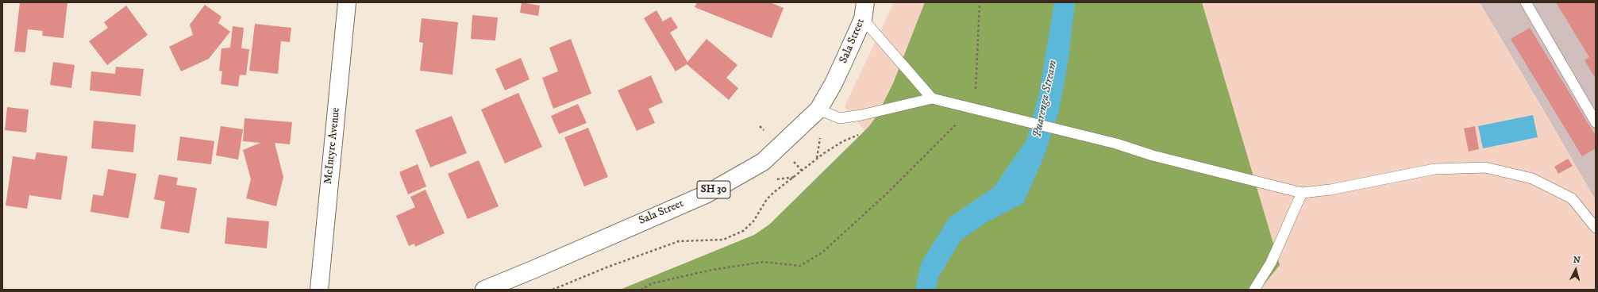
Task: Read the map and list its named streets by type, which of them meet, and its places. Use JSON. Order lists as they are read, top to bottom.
{
  "streets": {
    "main road": ["Sala Street", "McIntyre Avenue", "SH 30"]
  },
  "water": ["Puarenga Stream"],
  "north": "top"
}
